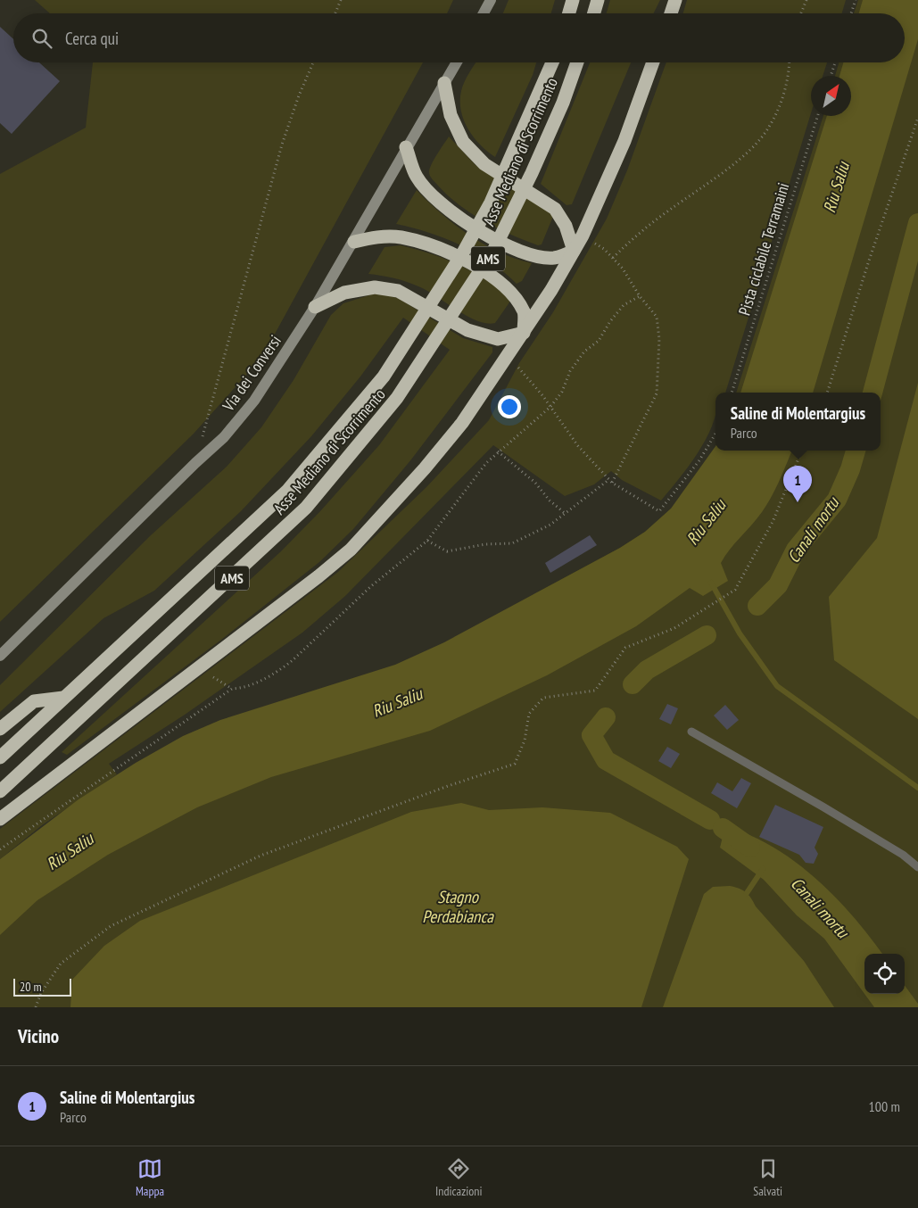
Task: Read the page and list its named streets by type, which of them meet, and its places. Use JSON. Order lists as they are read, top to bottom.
{
  "streets": {
    "highway": ["Asse Mediano di Scorrimento", "AMS"],
    "street": ["Via dei Conversi"],
    "path": ["Pista ciclabile Terramaini"]
  },
  "water": ["Riu Saliu", "Canali mortu", "Stagno Perdabianca"],
  "scale_bar": "20 m",
  "north": "top right",
  "page": {
    "search": "Cerca qui",
    "popup": ["Saline di Molentargius", "Parco"],
    "pins": "1",
    "scale": "20 m",
    "heading": "Vicino",
    "list": [
      {
        "mark": "1",
        "name": "Saline di Molentargius",
        "note": "Parco",
        "value": "100 m"
      }
    ],
    "nav": ["Mappa", "Indicazioni", "Salvati"]
  }
}
